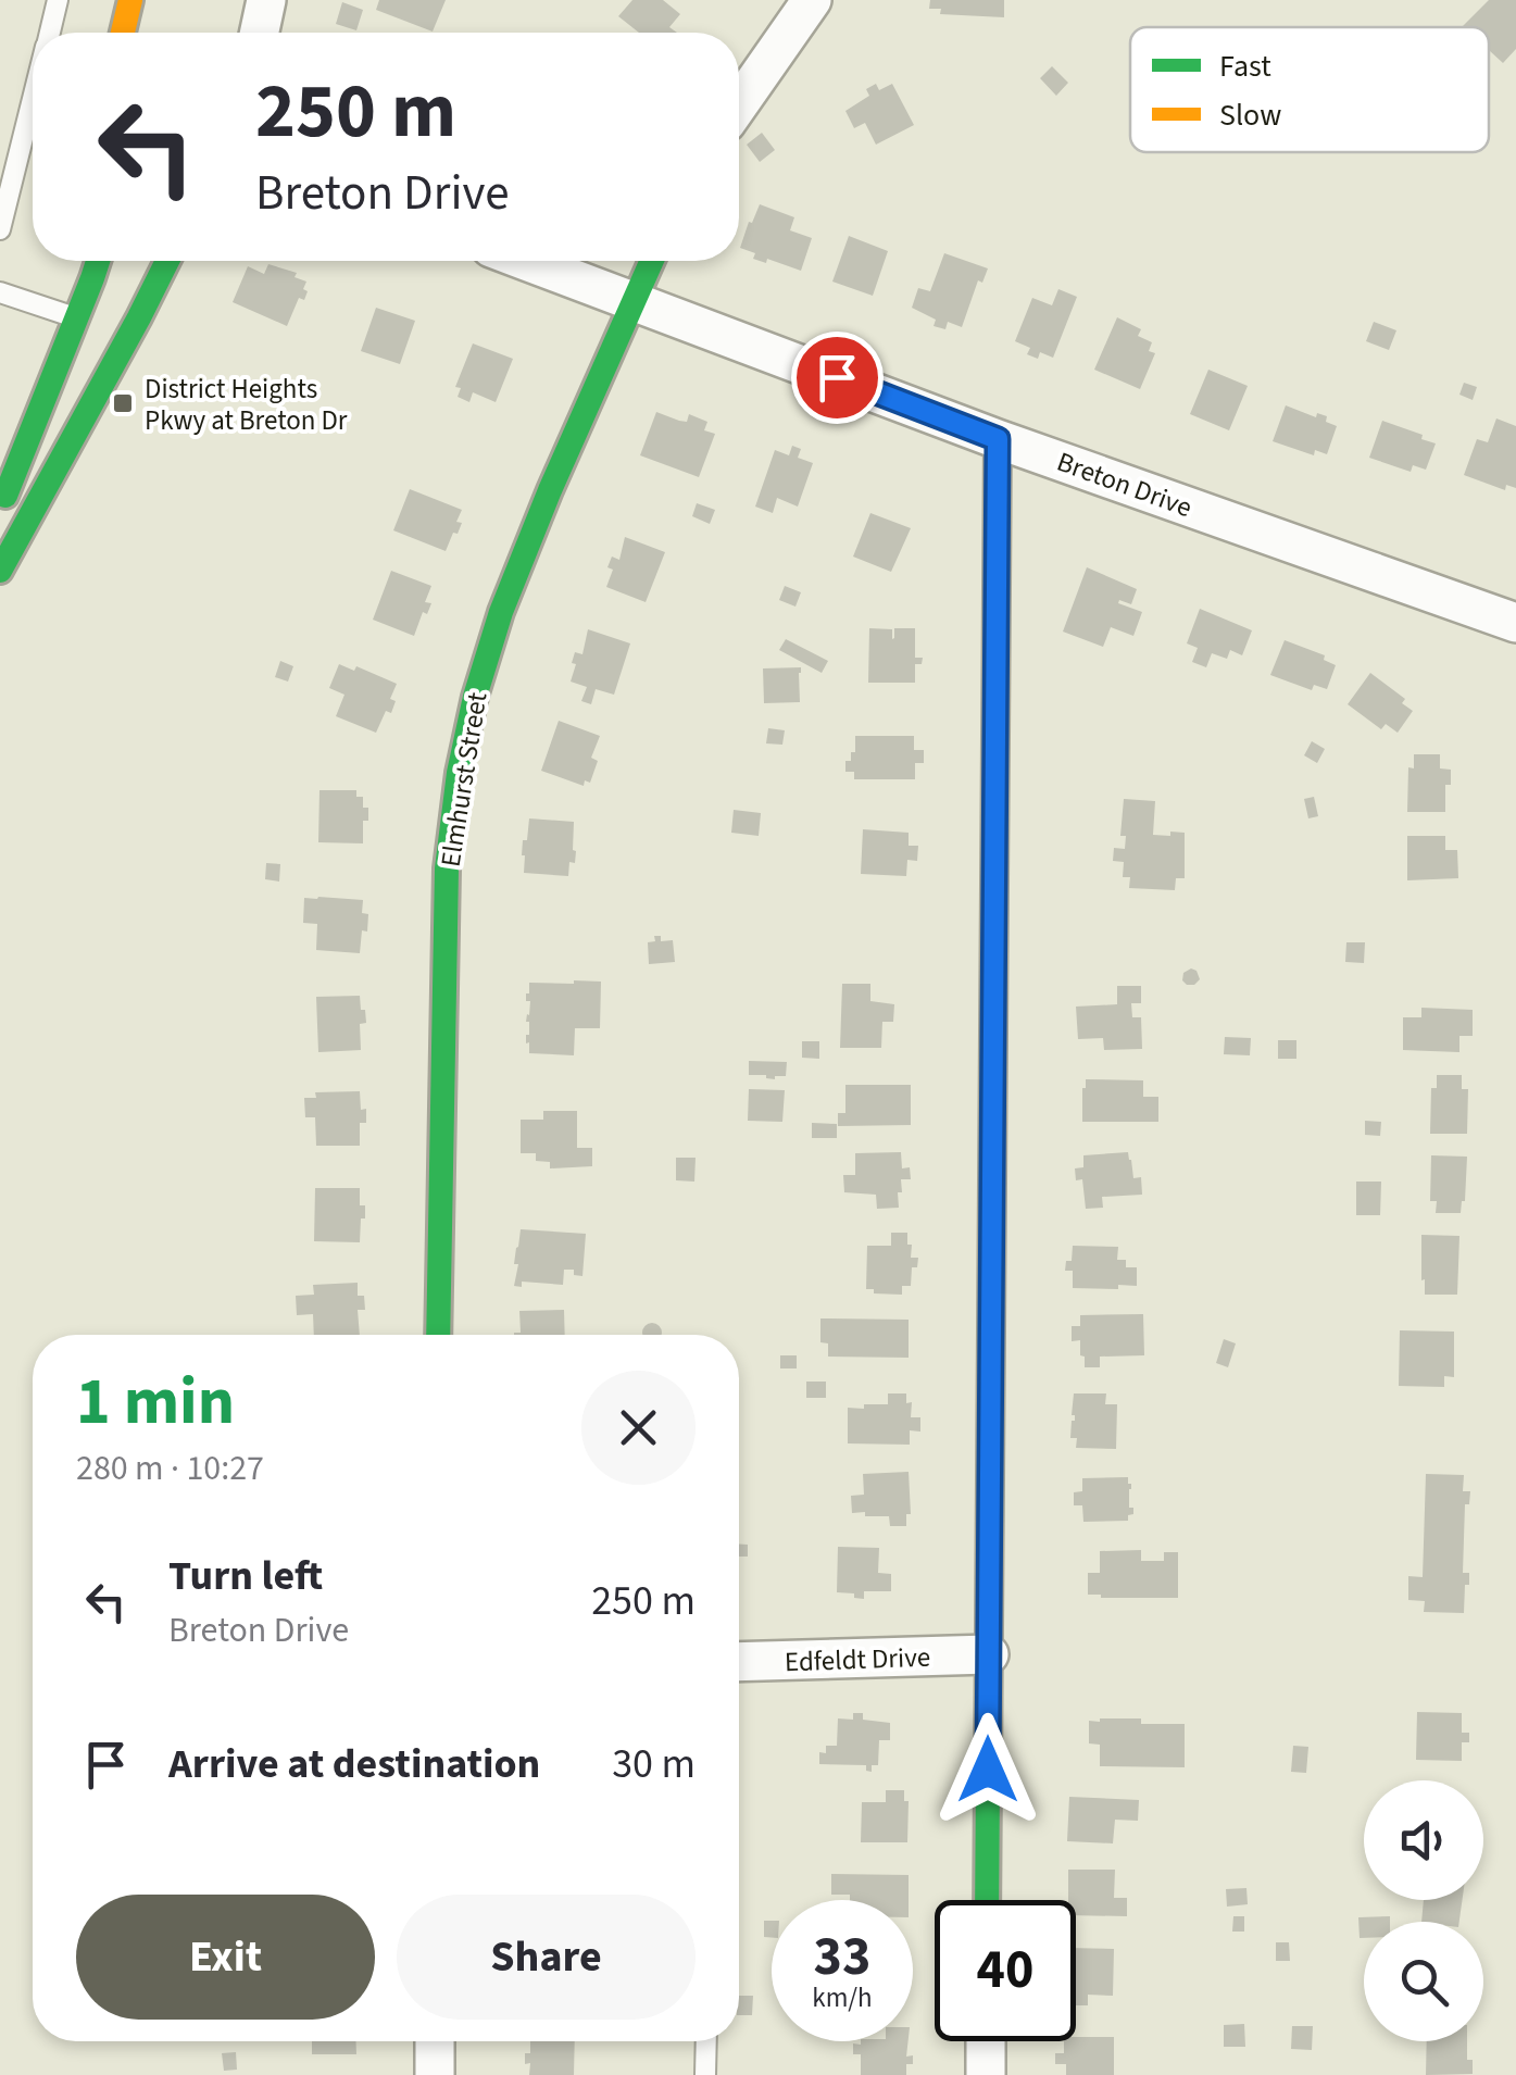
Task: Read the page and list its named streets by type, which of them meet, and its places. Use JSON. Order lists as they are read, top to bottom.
{
  "streets": {
    "street": ["Breton Drive", "Elmhurst Street", "Edfeldt Drive"]
  },
  "crossings": [
    ["Breton Drive", "Elmhurst Street"]
  ],
  "places": {
    "transit": ["District Heights Pkwy at Breton Dr"]
  },
  "legend": ["Fast", "Slow"],
  "page": {
    "turn": ["250 m", "Breton Drive"],
    "heading": ["1 min", "280 m · 10:27"],
    "list": [
      {
        "name": "Turn left",
        "note": "Breton Drive",
        "value": "250 m"
      },
      {
        "name": "Arrive at destination",
        "value": "30 m"
      }
    ],
    "buttons": ["Exit", "Share"],
    "speed": "33 km/h",
    "limit": "40"
  }
}
